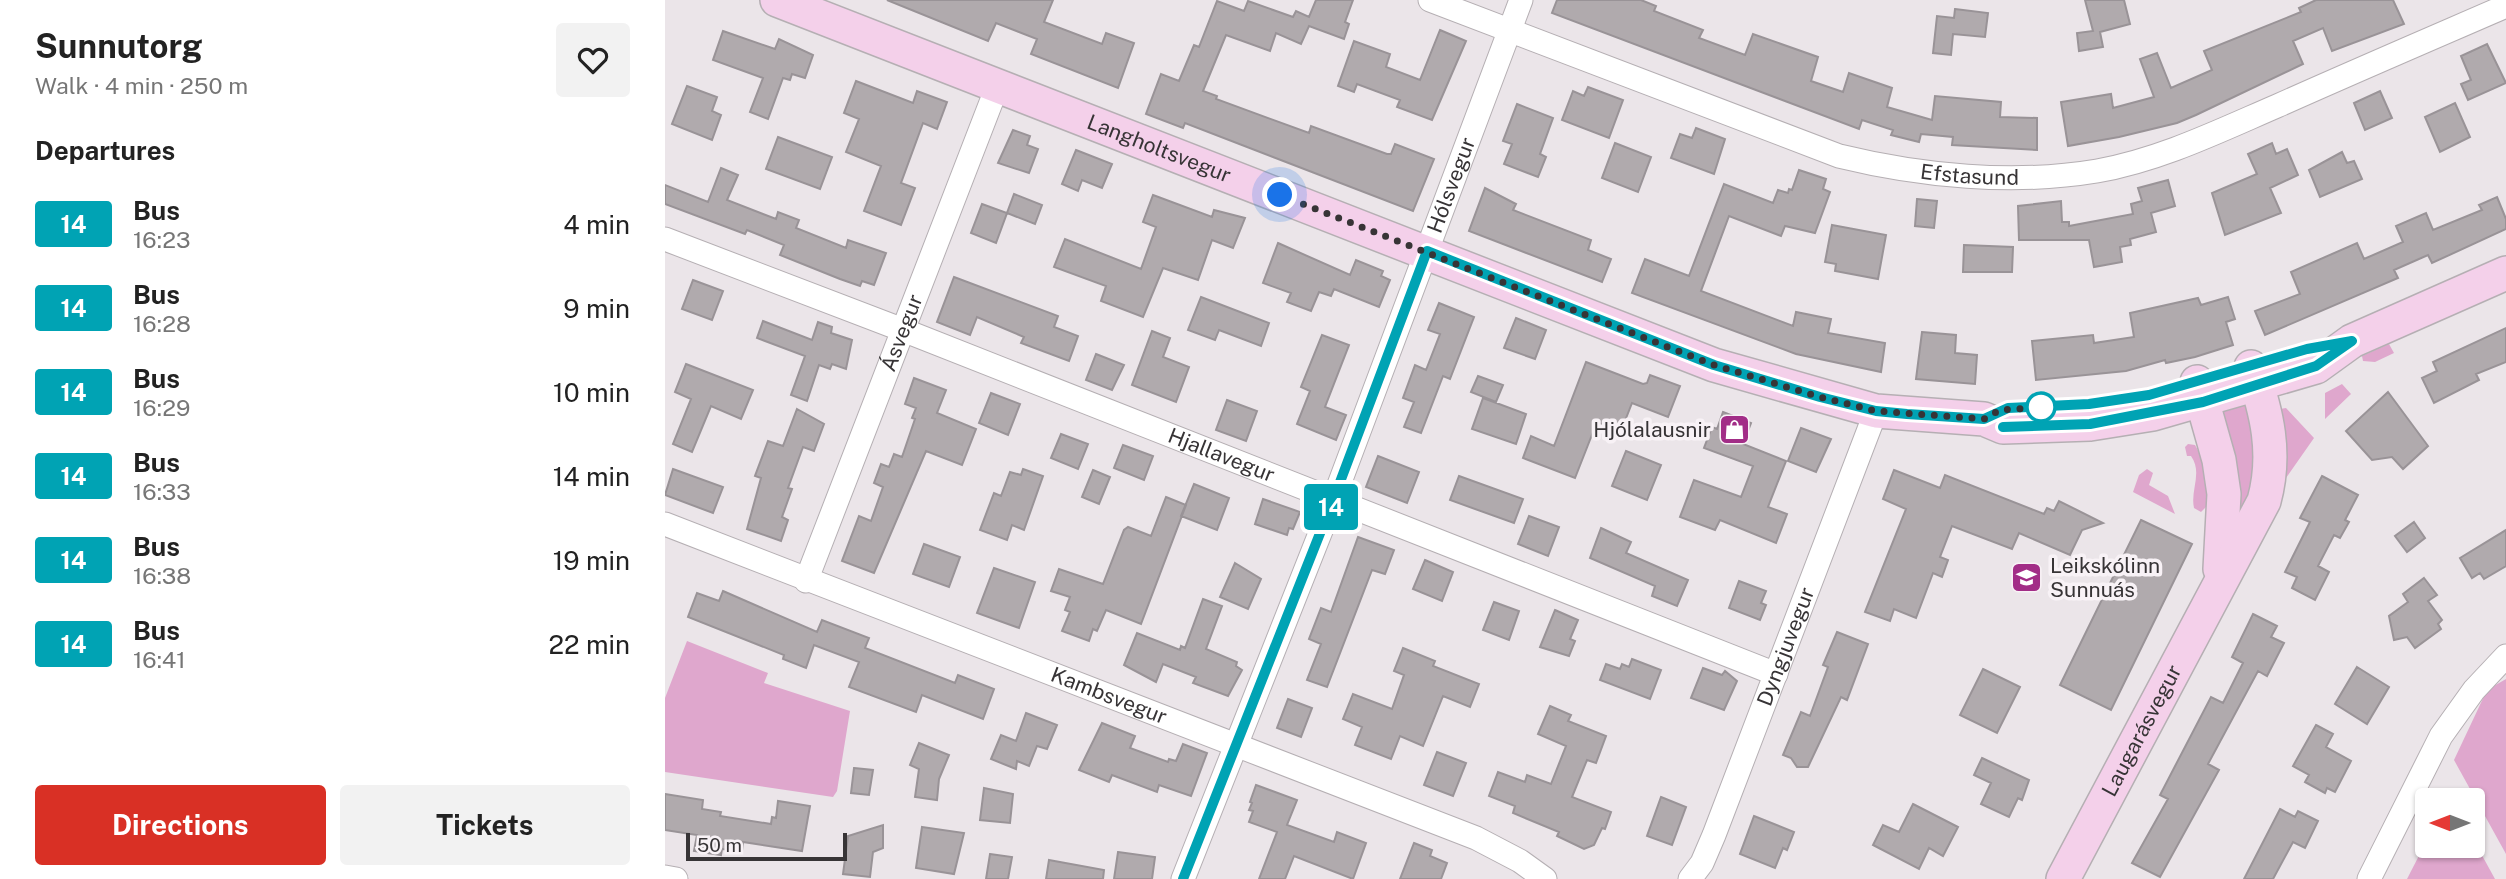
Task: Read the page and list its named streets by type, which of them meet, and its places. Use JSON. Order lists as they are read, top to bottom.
{
  "streets": {
    "street": [
      "Langholtsvegur",
      "Efstasund",
      "Hólsvegur",
      "Ásvegur",
      "Hjallavegur",
      "Dyngjuvegur",
      "Kambsvegur",
      "Laugarásvegur"
    ]
  },
  "crossings": [
    ["Langholtsvegur", "Hólsvegur"],
    ["Langholtsvegur", "Ásvegur"],
    ["Langholtsvegur", "Dyngjuvegur"],
    ["Langholtsvegur", "Laugarásvegur"],
    ["Efstasund", "Hólsvegur"],
    ["Hólsvegur", "Hjallavegur"],
    ["Hólsvegur", "Kambsvegur"],
    ["Ásvegur", "Hjallavegur"],
    ["Ásvegur", "Kambsvegur"],
    ["Hjallavegur", "Dyngjuvegur"]
  ],
  "places": {
    "shop": ["Hjólalausnir"],
    "school or university": ["Leikskólinn Sunnuás"]
  },
  "lines": ["bus line 14"],
  "scale_bar": "50 m",
  "north": "left",
  "page": {
    "heading": [
      ["Sunnutorg", "Walk · 4 min · 250 m"],
      "Departures"
    ],
    "on_map": "14",
    "list": [
      {
        "mark": "14",
        "name": "Bus",
        "note": "16:23",
        "value": "4 min"
      },
      {
        "mark": "14",
        "name": "Bus",
        "note": "16:28",
        "value": "9 min"
      },
      {
        "mark": "14",
        "name": "Bus",
        "note": "16:29",
        "value": "10 min"
      },
      {
        "mark": "14",
        "name": "Bus",
        "note": "16:33",
        "value": "14 min"
      },
      {
        "mark": "14",
        "name": "Bus",
        "note": "16:38",
        "value": "19 min"
      },
      {
        "mark": "14",
        "name": "Bus",
        "note": "16:41",
        "value": "22 min"
      }
    ],
    "buttons": ["Directions", "Tickets"],
    "scale": "50 m"
  }
}
